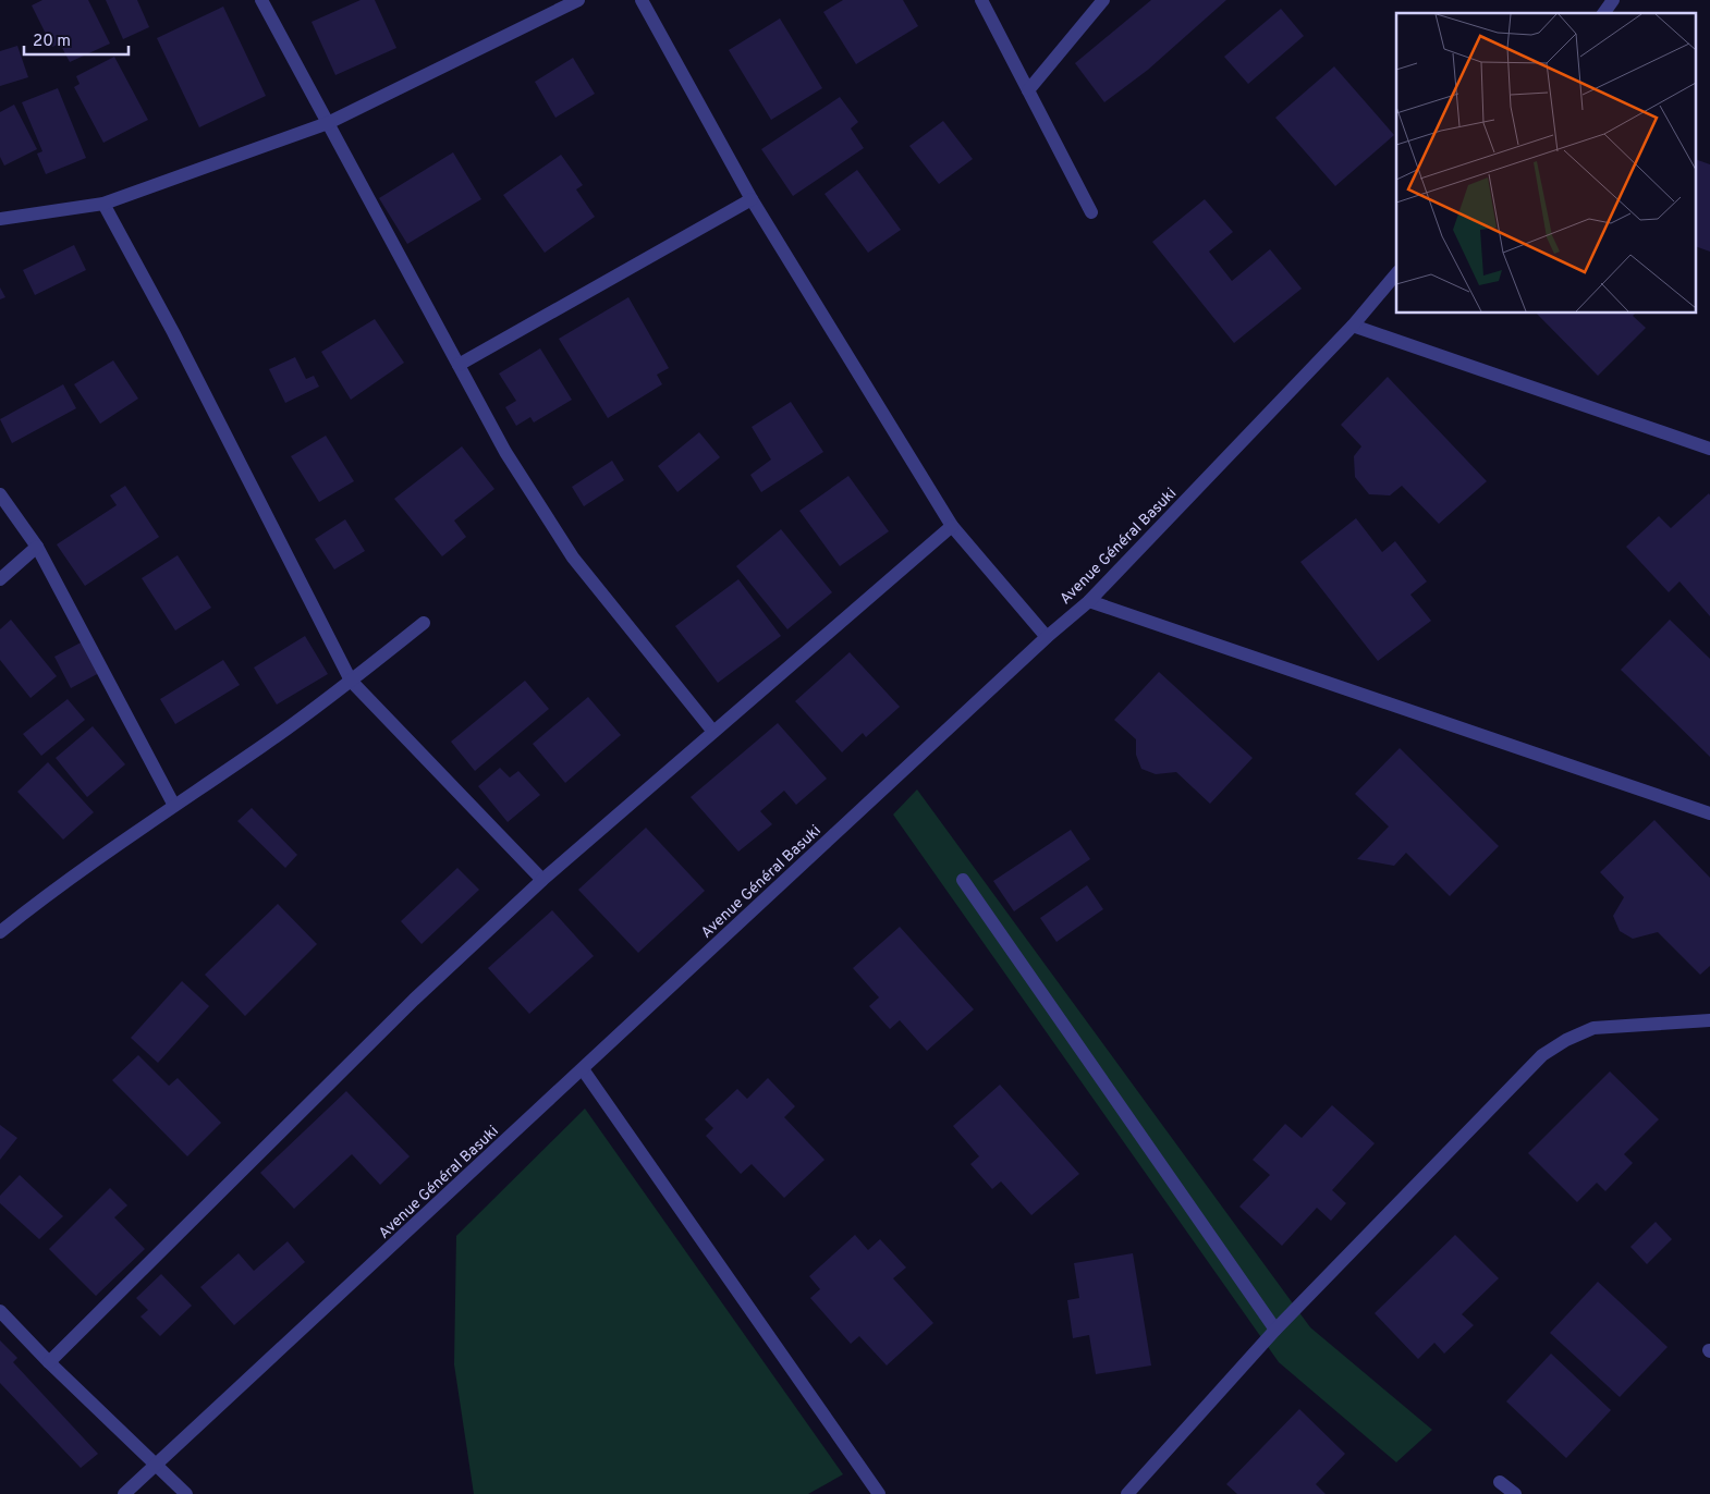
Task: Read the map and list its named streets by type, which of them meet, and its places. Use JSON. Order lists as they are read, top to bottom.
{
  "streets": {
    "street": ["Avenue Général Basuki"]
  },
  "scale_bar": "20 m"
}
